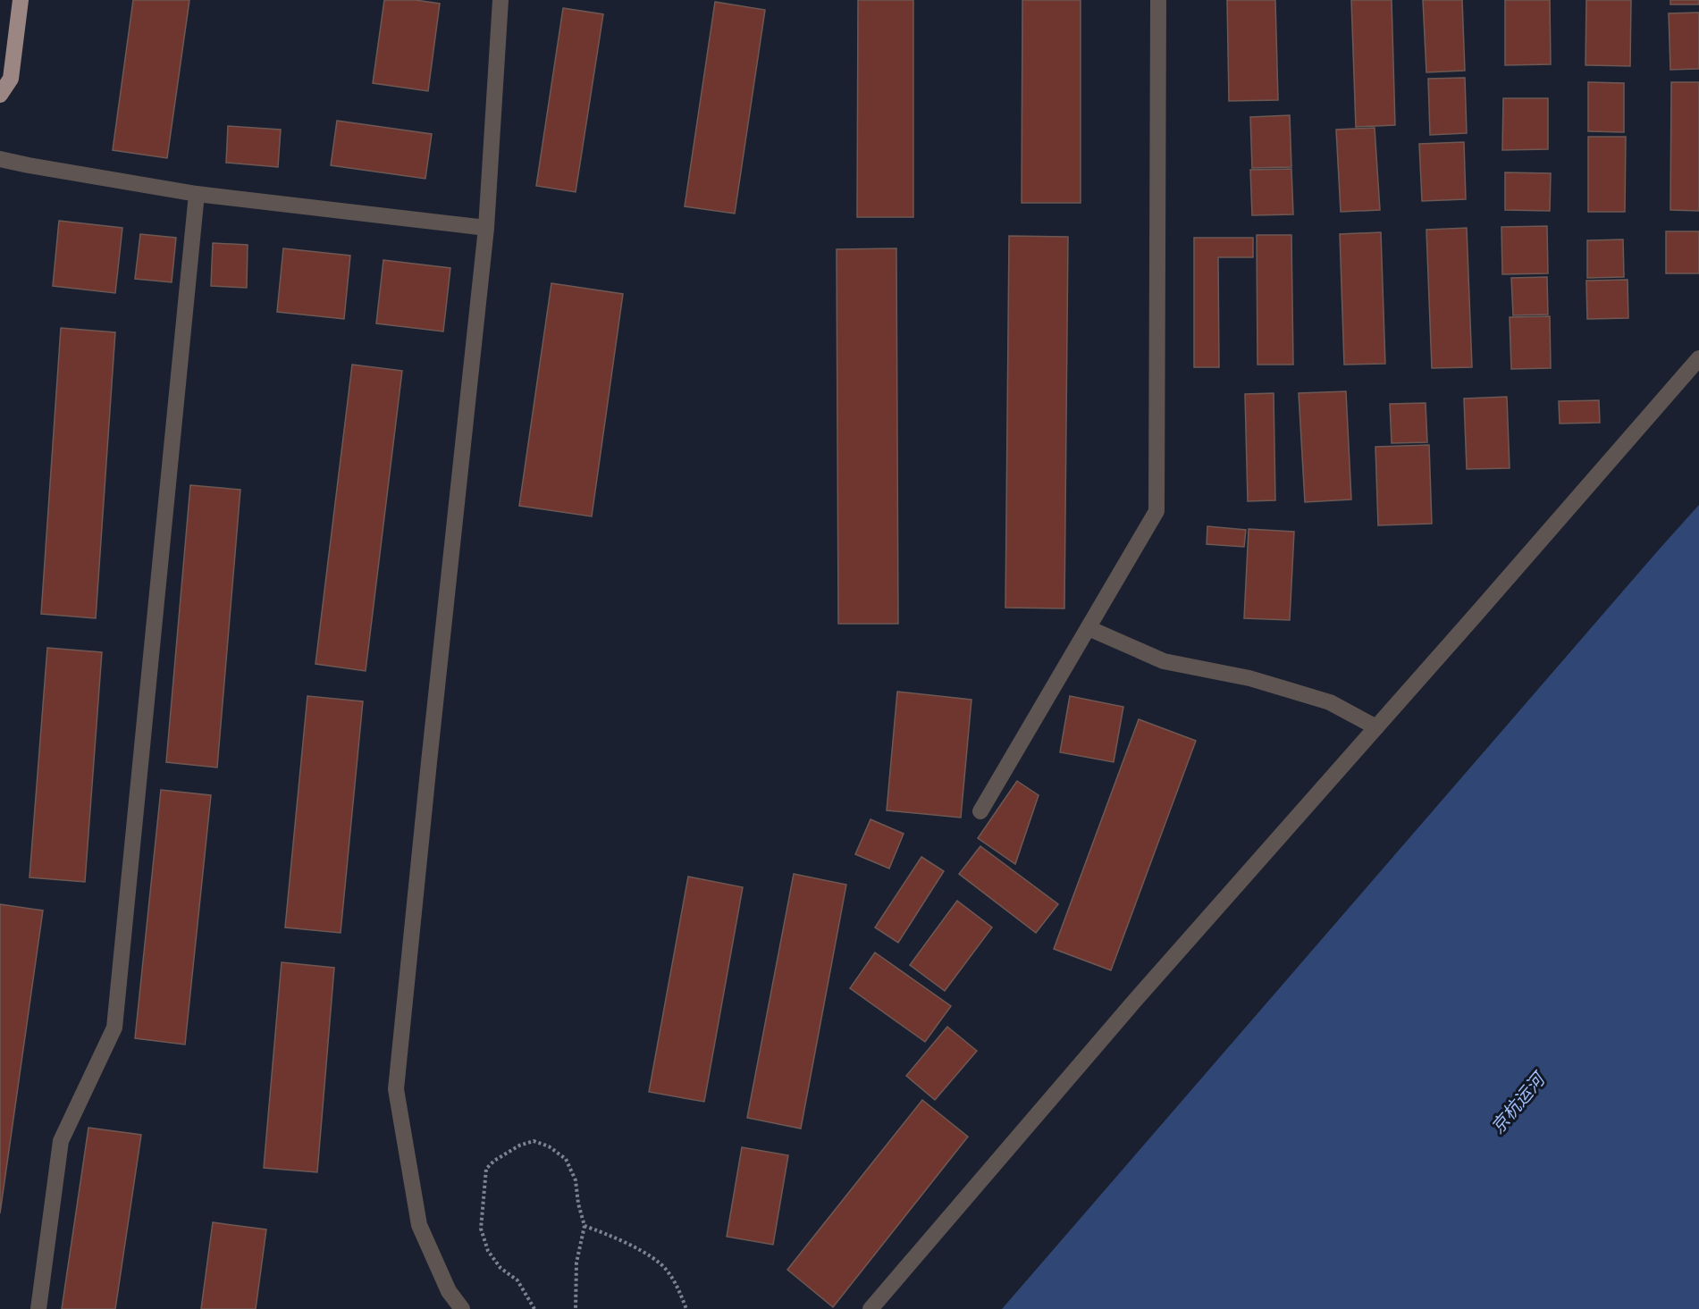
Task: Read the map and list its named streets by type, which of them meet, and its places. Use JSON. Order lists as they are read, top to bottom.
{
  "water": ["京杭运河"]
}
